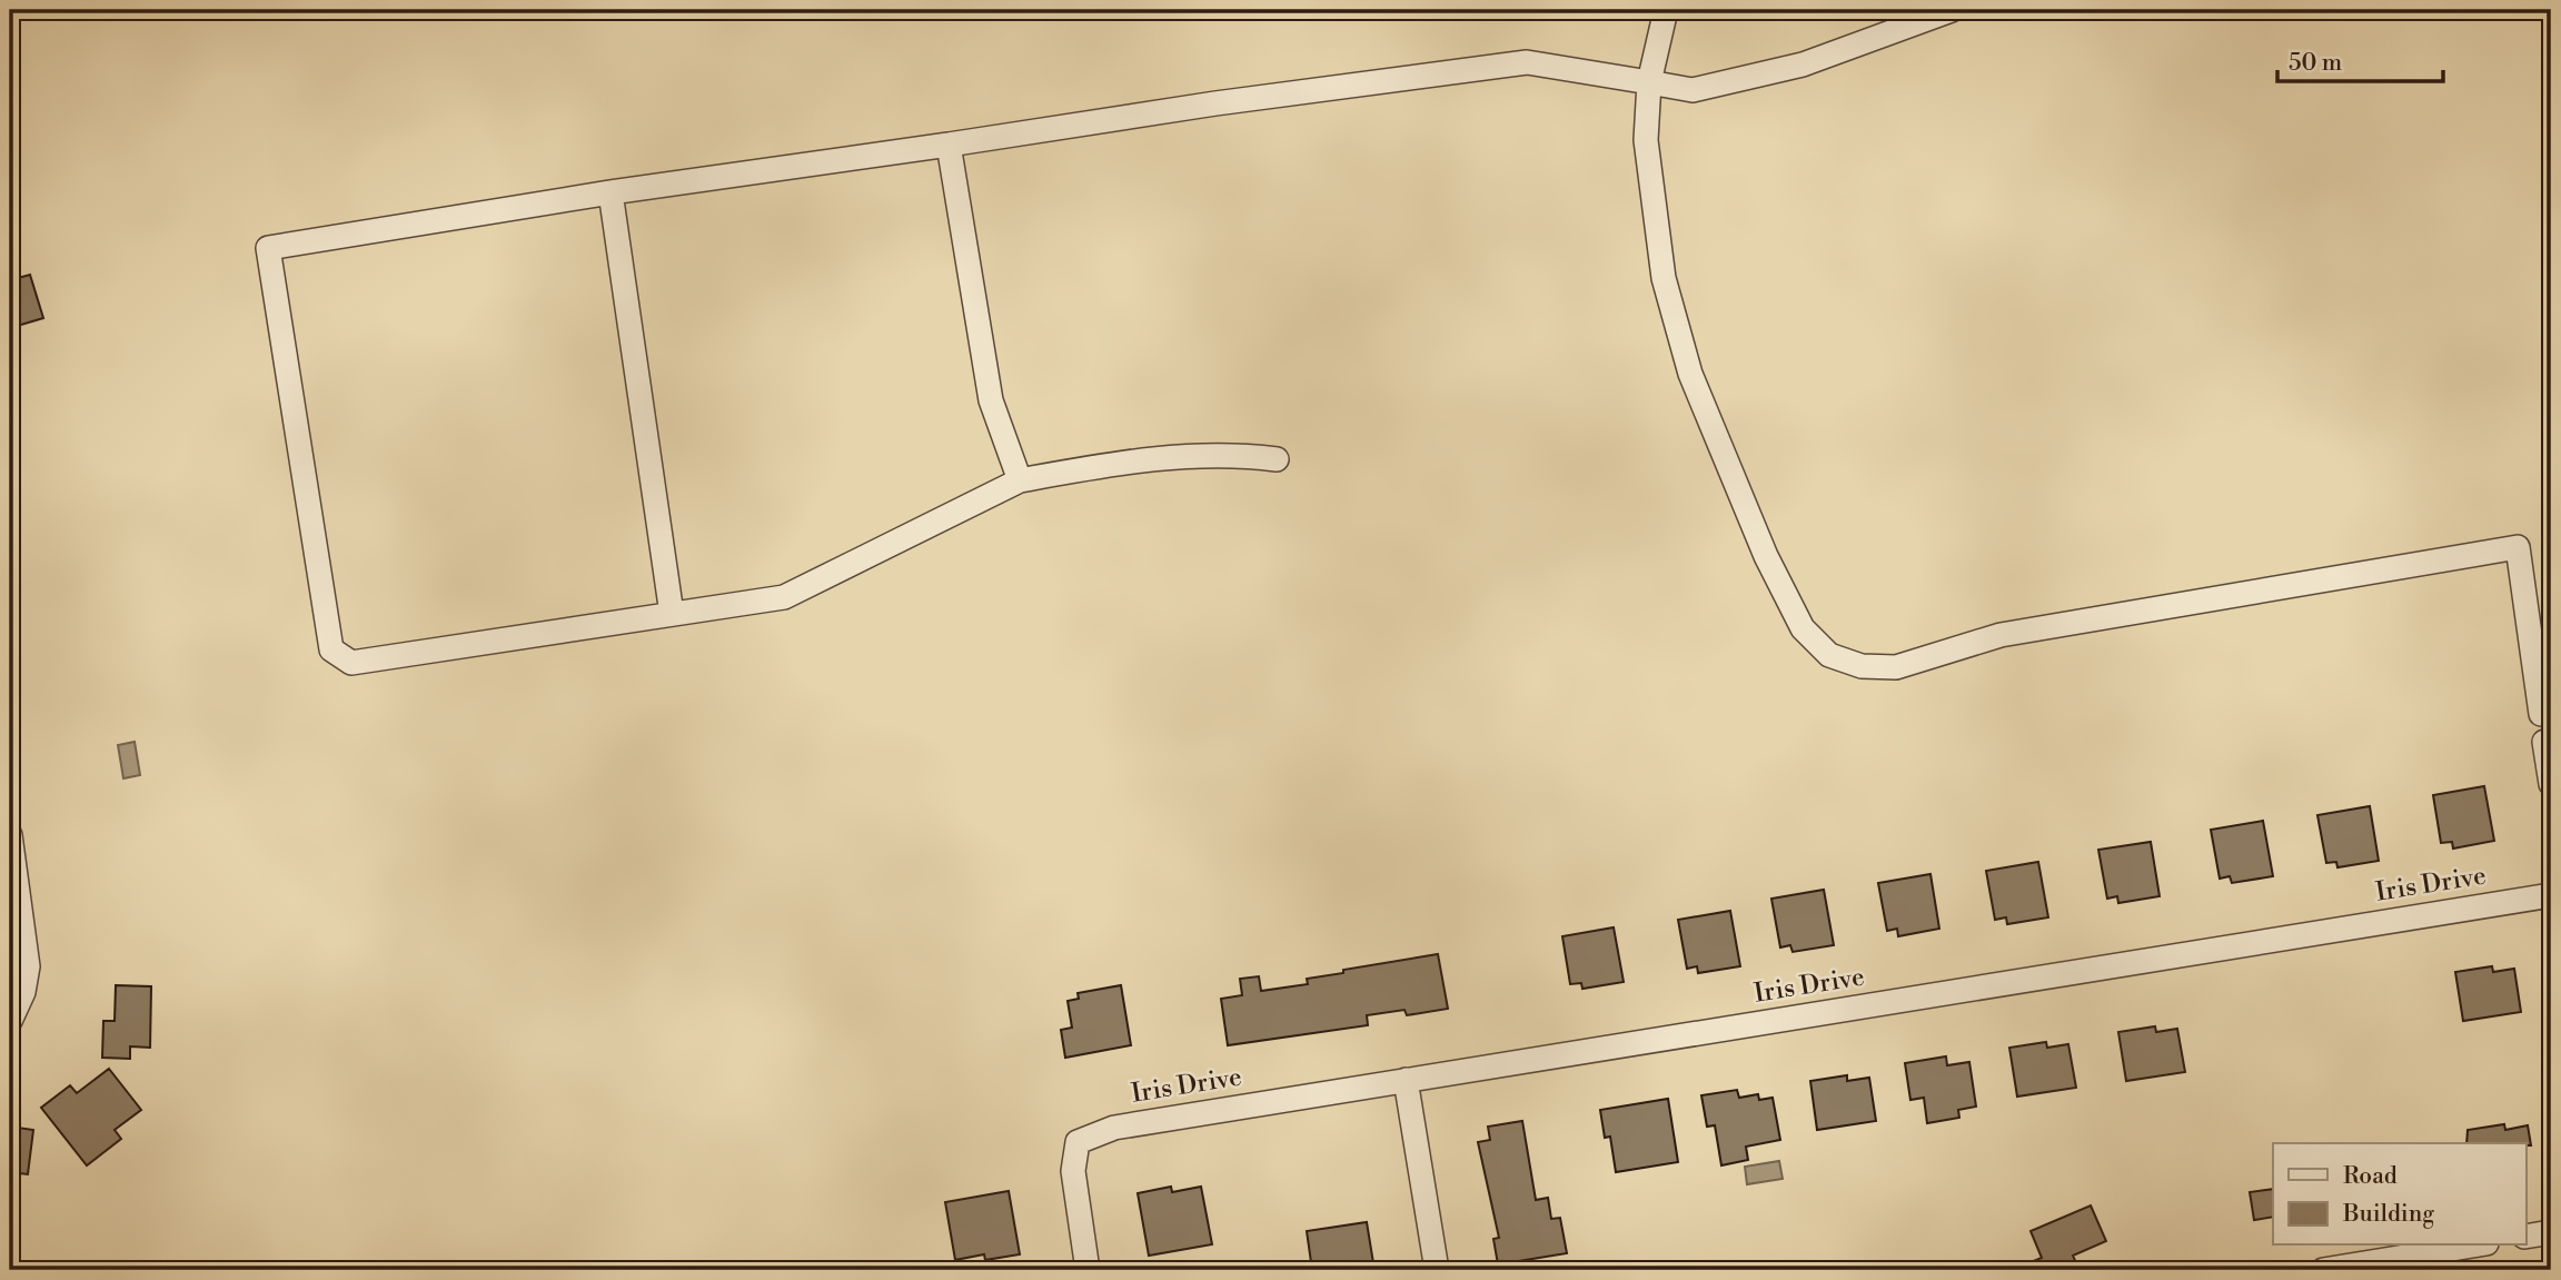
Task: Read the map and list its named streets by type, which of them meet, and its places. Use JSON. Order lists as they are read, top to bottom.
{
  "streets": {
    "street": ["Iris Drive"]
  },
  "legend": ["Road", "Building"],
  "scale_bar": "50 m"
}
